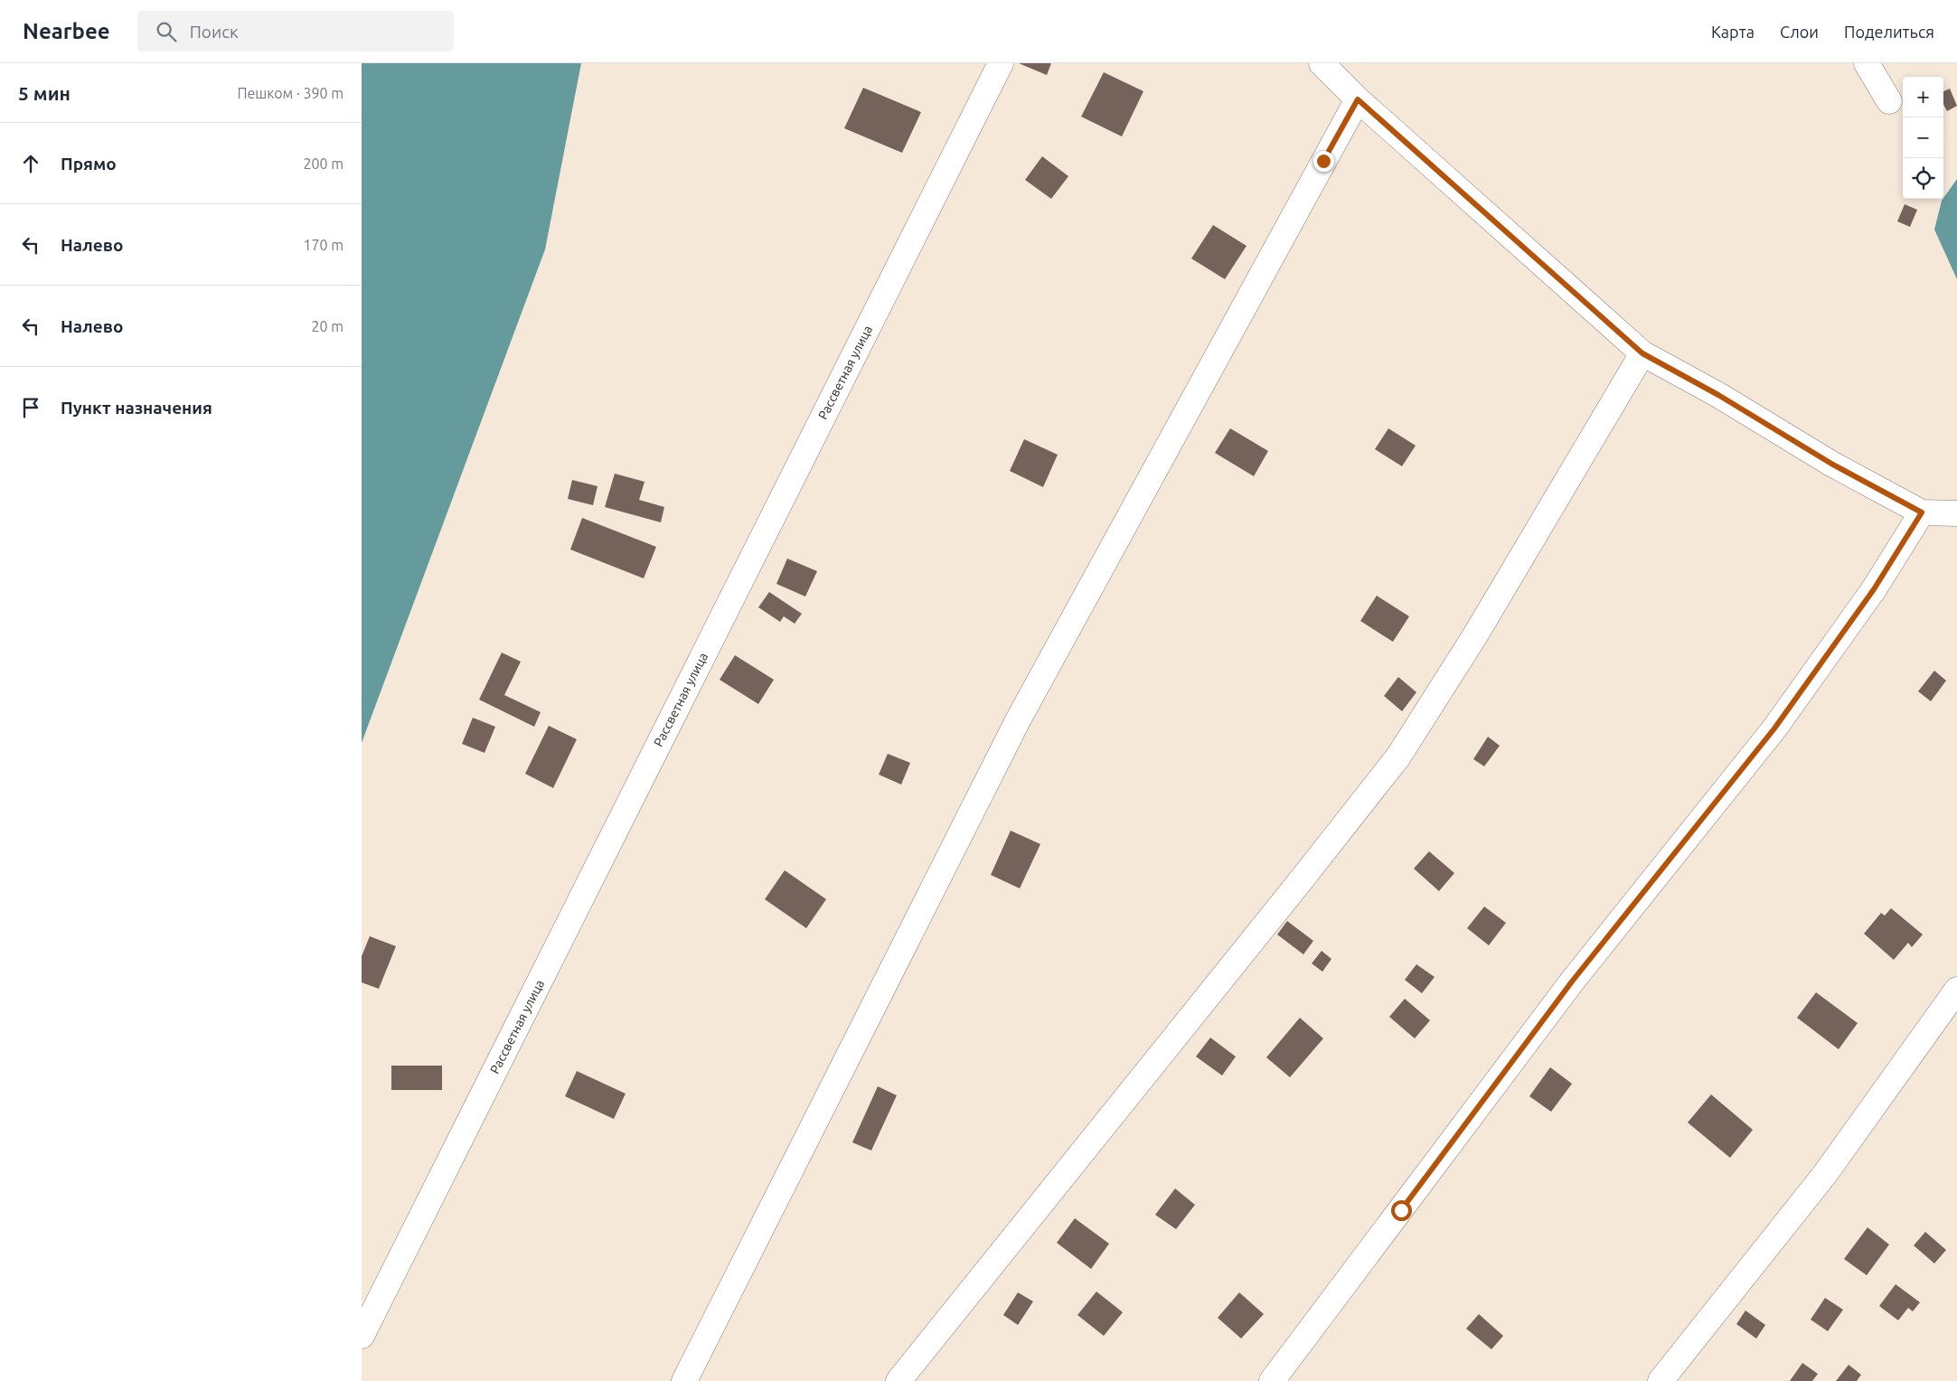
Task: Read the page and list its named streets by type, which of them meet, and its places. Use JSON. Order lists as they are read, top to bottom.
{
  "streets": {
    "street": ["Рассветная улица"]
  },
  "page": {
    "header": "Nearbee",
    "search": "Поиск",
    "nav": ["Карта", "Слои", "Поделиться"],
    "heading": ["5 мин", "Пешком · 390 m"],
    "map_buttons": ["+", "−"],
    "list": [
      ["Прямо", "200 m"],
      ["Налево", "170 m"],
      ["Налево", "20 m"],
      "Пункт назначения"
    ]
  }
}
